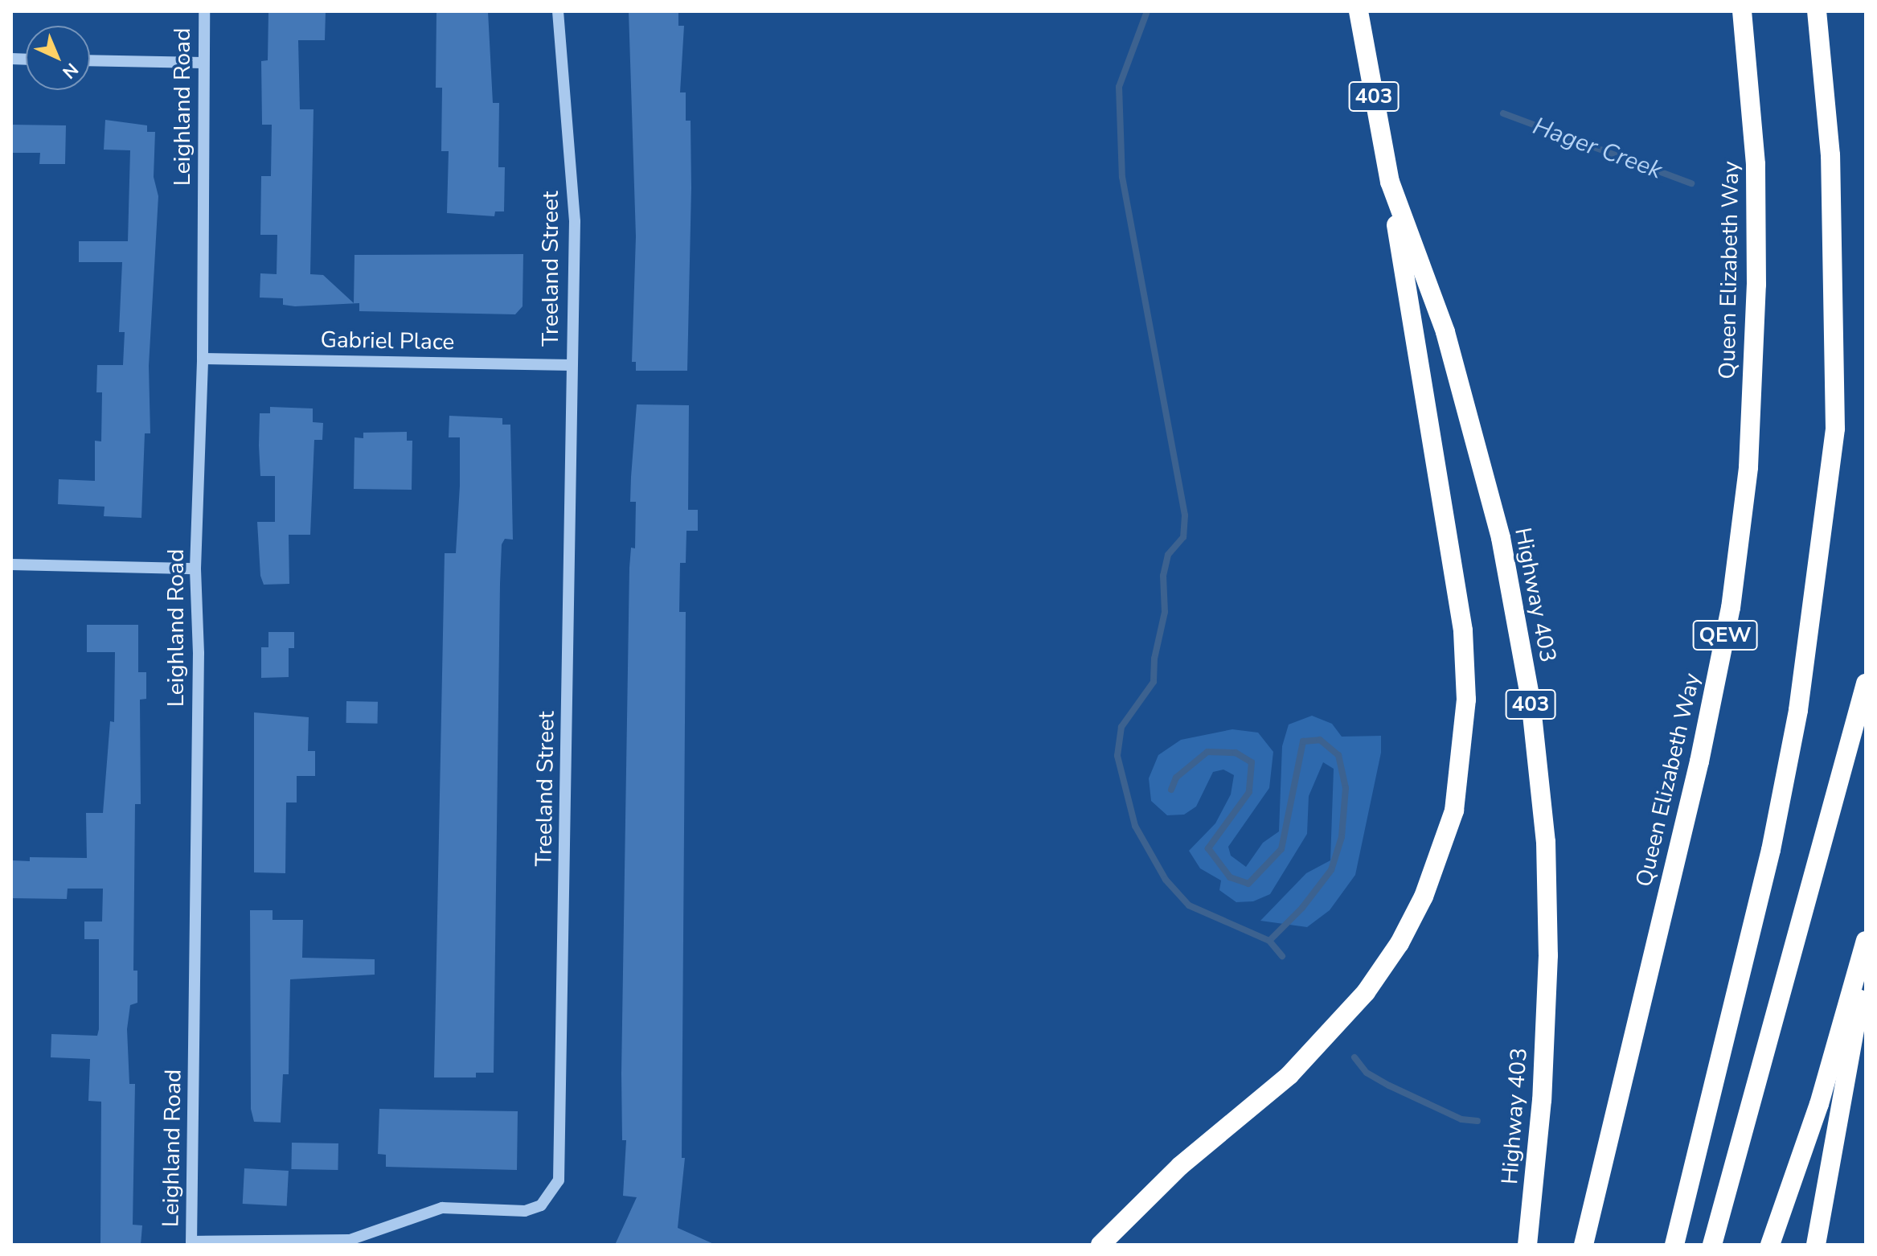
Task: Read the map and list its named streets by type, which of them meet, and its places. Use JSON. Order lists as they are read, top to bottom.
{
  "streets": {
    "highway": [
      "403",
      "Queen Elizabeth Way",
      "Highway 403",
      "QEW"
    ],
    "street": ["Leighland Road", "Treeland Street", "Gabriel Place"]
  },
  "crossings": [
    ["Leighland Road", "Treeland Street"],
    ["Leighland Road", "Gabriel Place"],
    ["Treeland Street", "Gabriel Place"]
  ],
  "water": ["Hager Creek"],
  "north": "bottom right"
}
